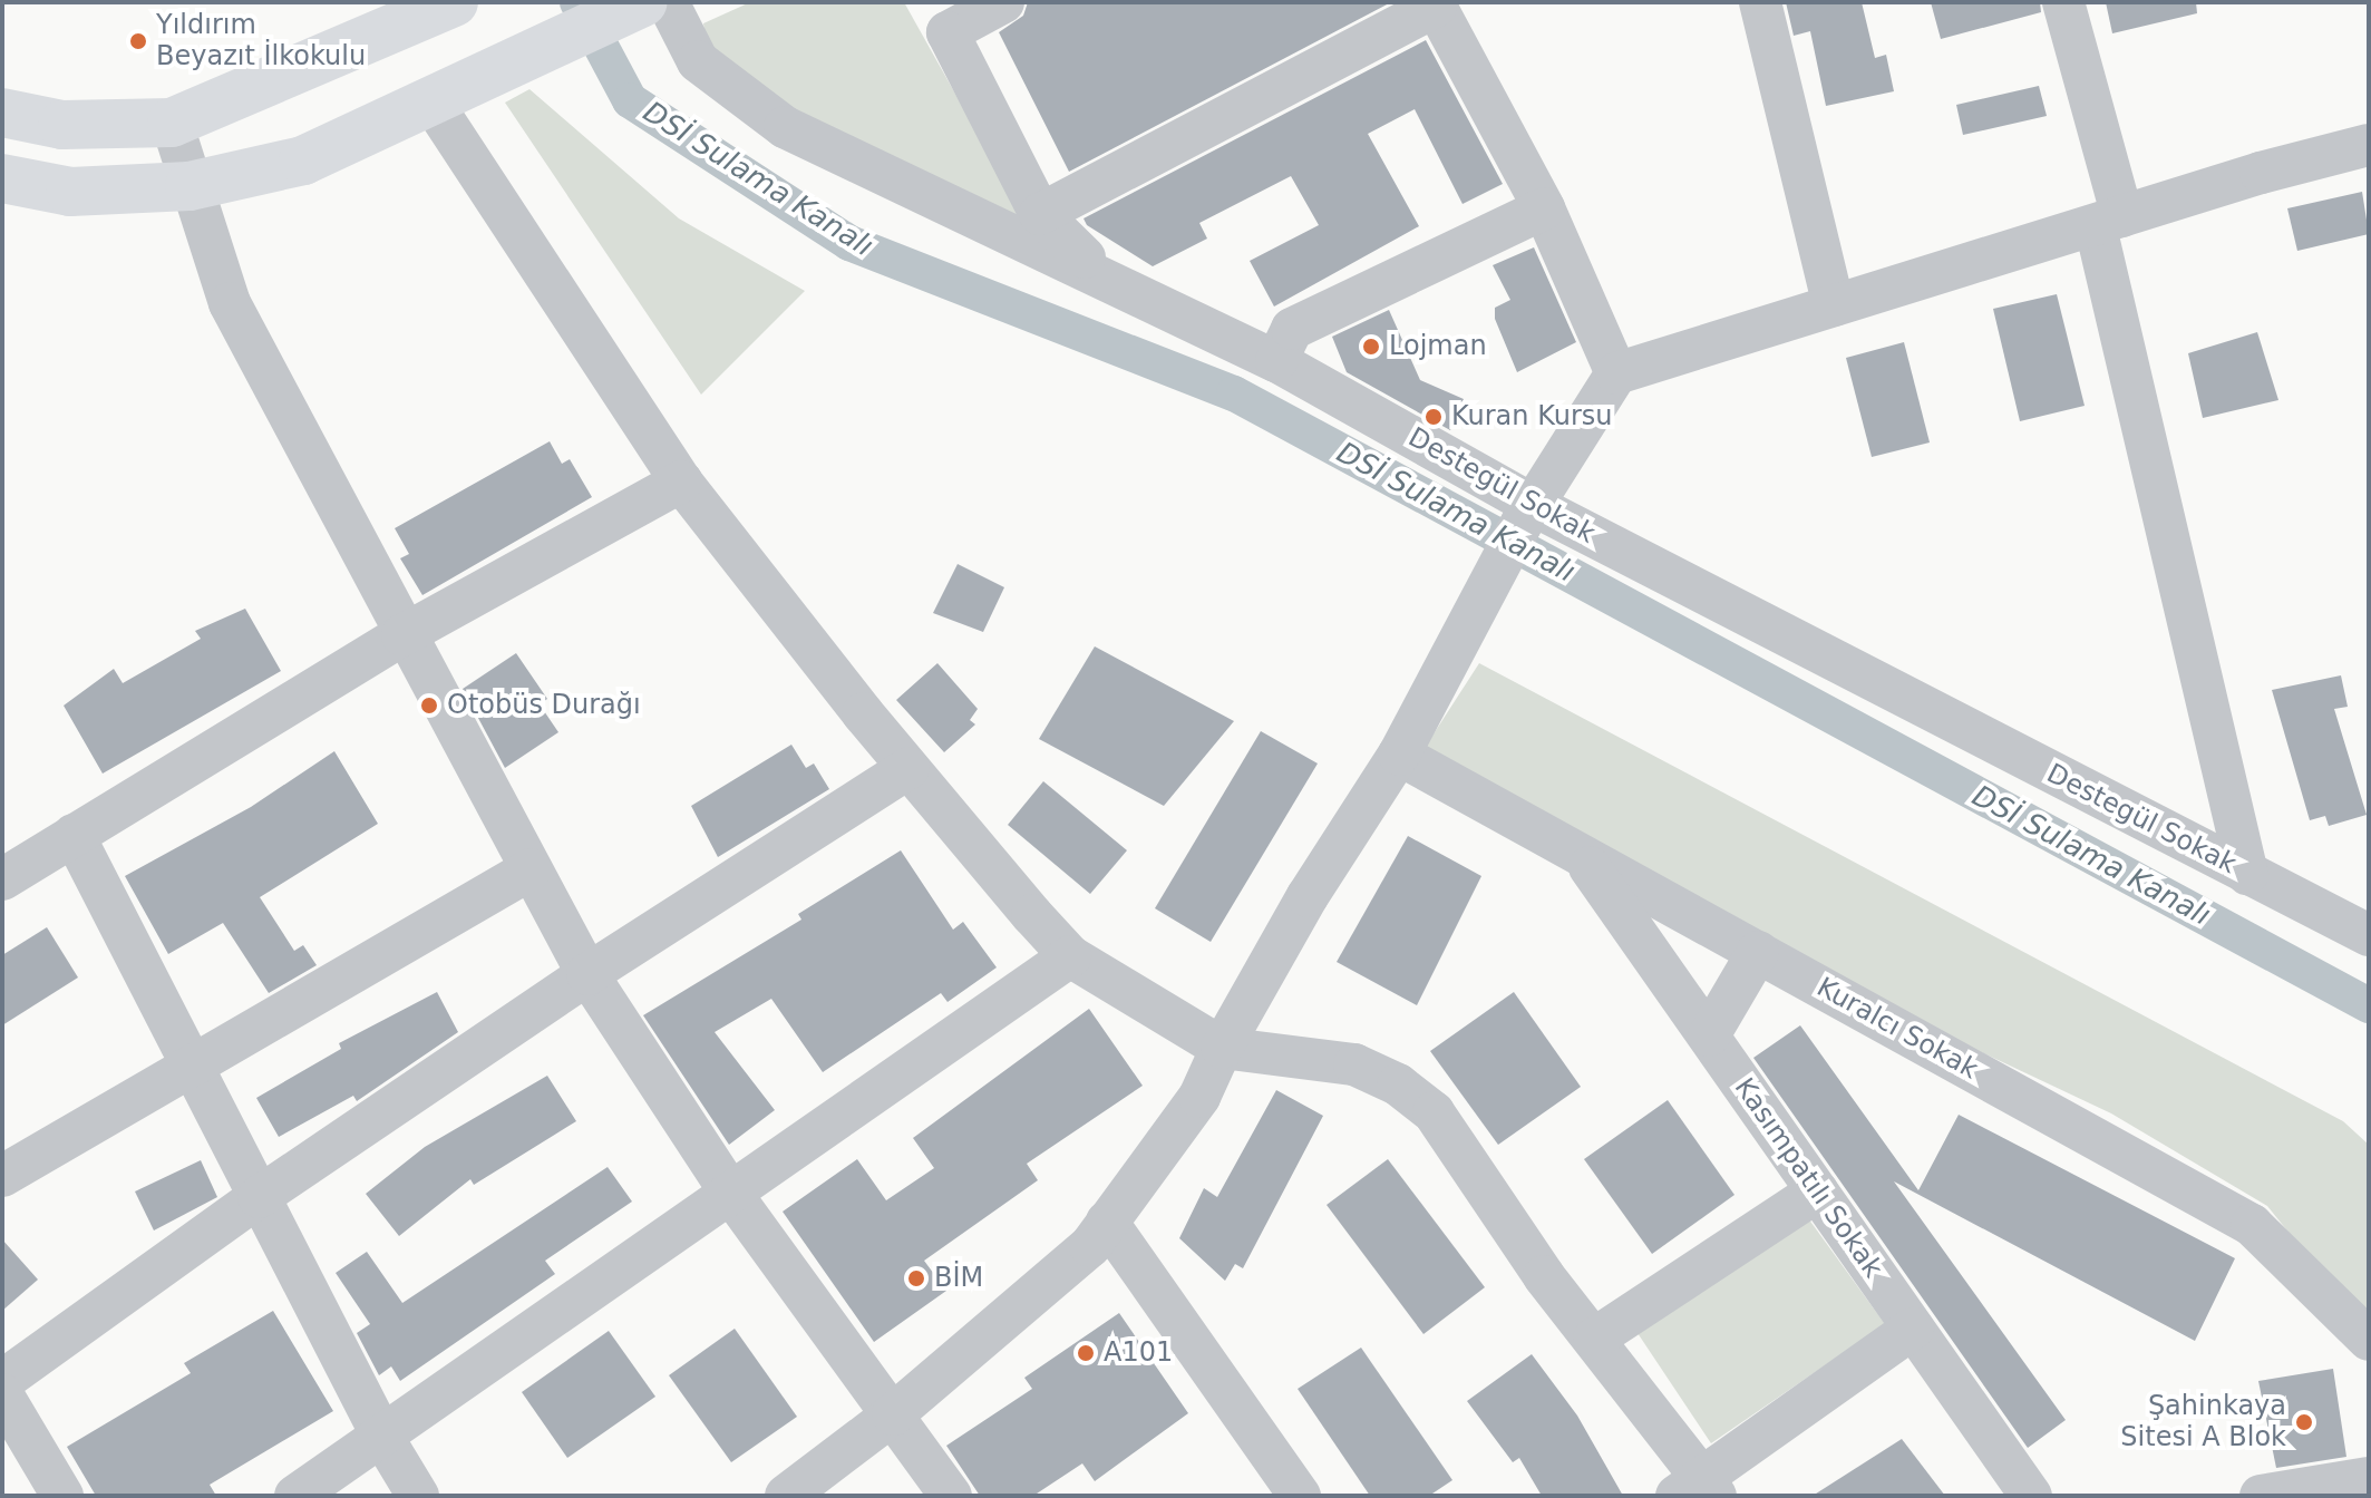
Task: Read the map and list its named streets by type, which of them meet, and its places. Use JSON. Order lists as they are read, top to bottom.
{
  "streets": {
    "street": ["Destegül Sokak", "Kuralcı Sokak", "Kasımpatılı Sokak"]
  },
  "crossings": [
    ["Kuralcı Sokak", "Kasımpatılı Sokak"]
  ],
  "water": ["DSİ Sulama Kanalı"],
  "places": [
    "Yıldırım Beyazıt İlkokulu",
    "Lojman",
    "Kuran Kursu",
    "Otobüs Durağı",
    "BİM",
    "A101",
    "Şahinkaya Sitesi A Blok"
  ]
}
